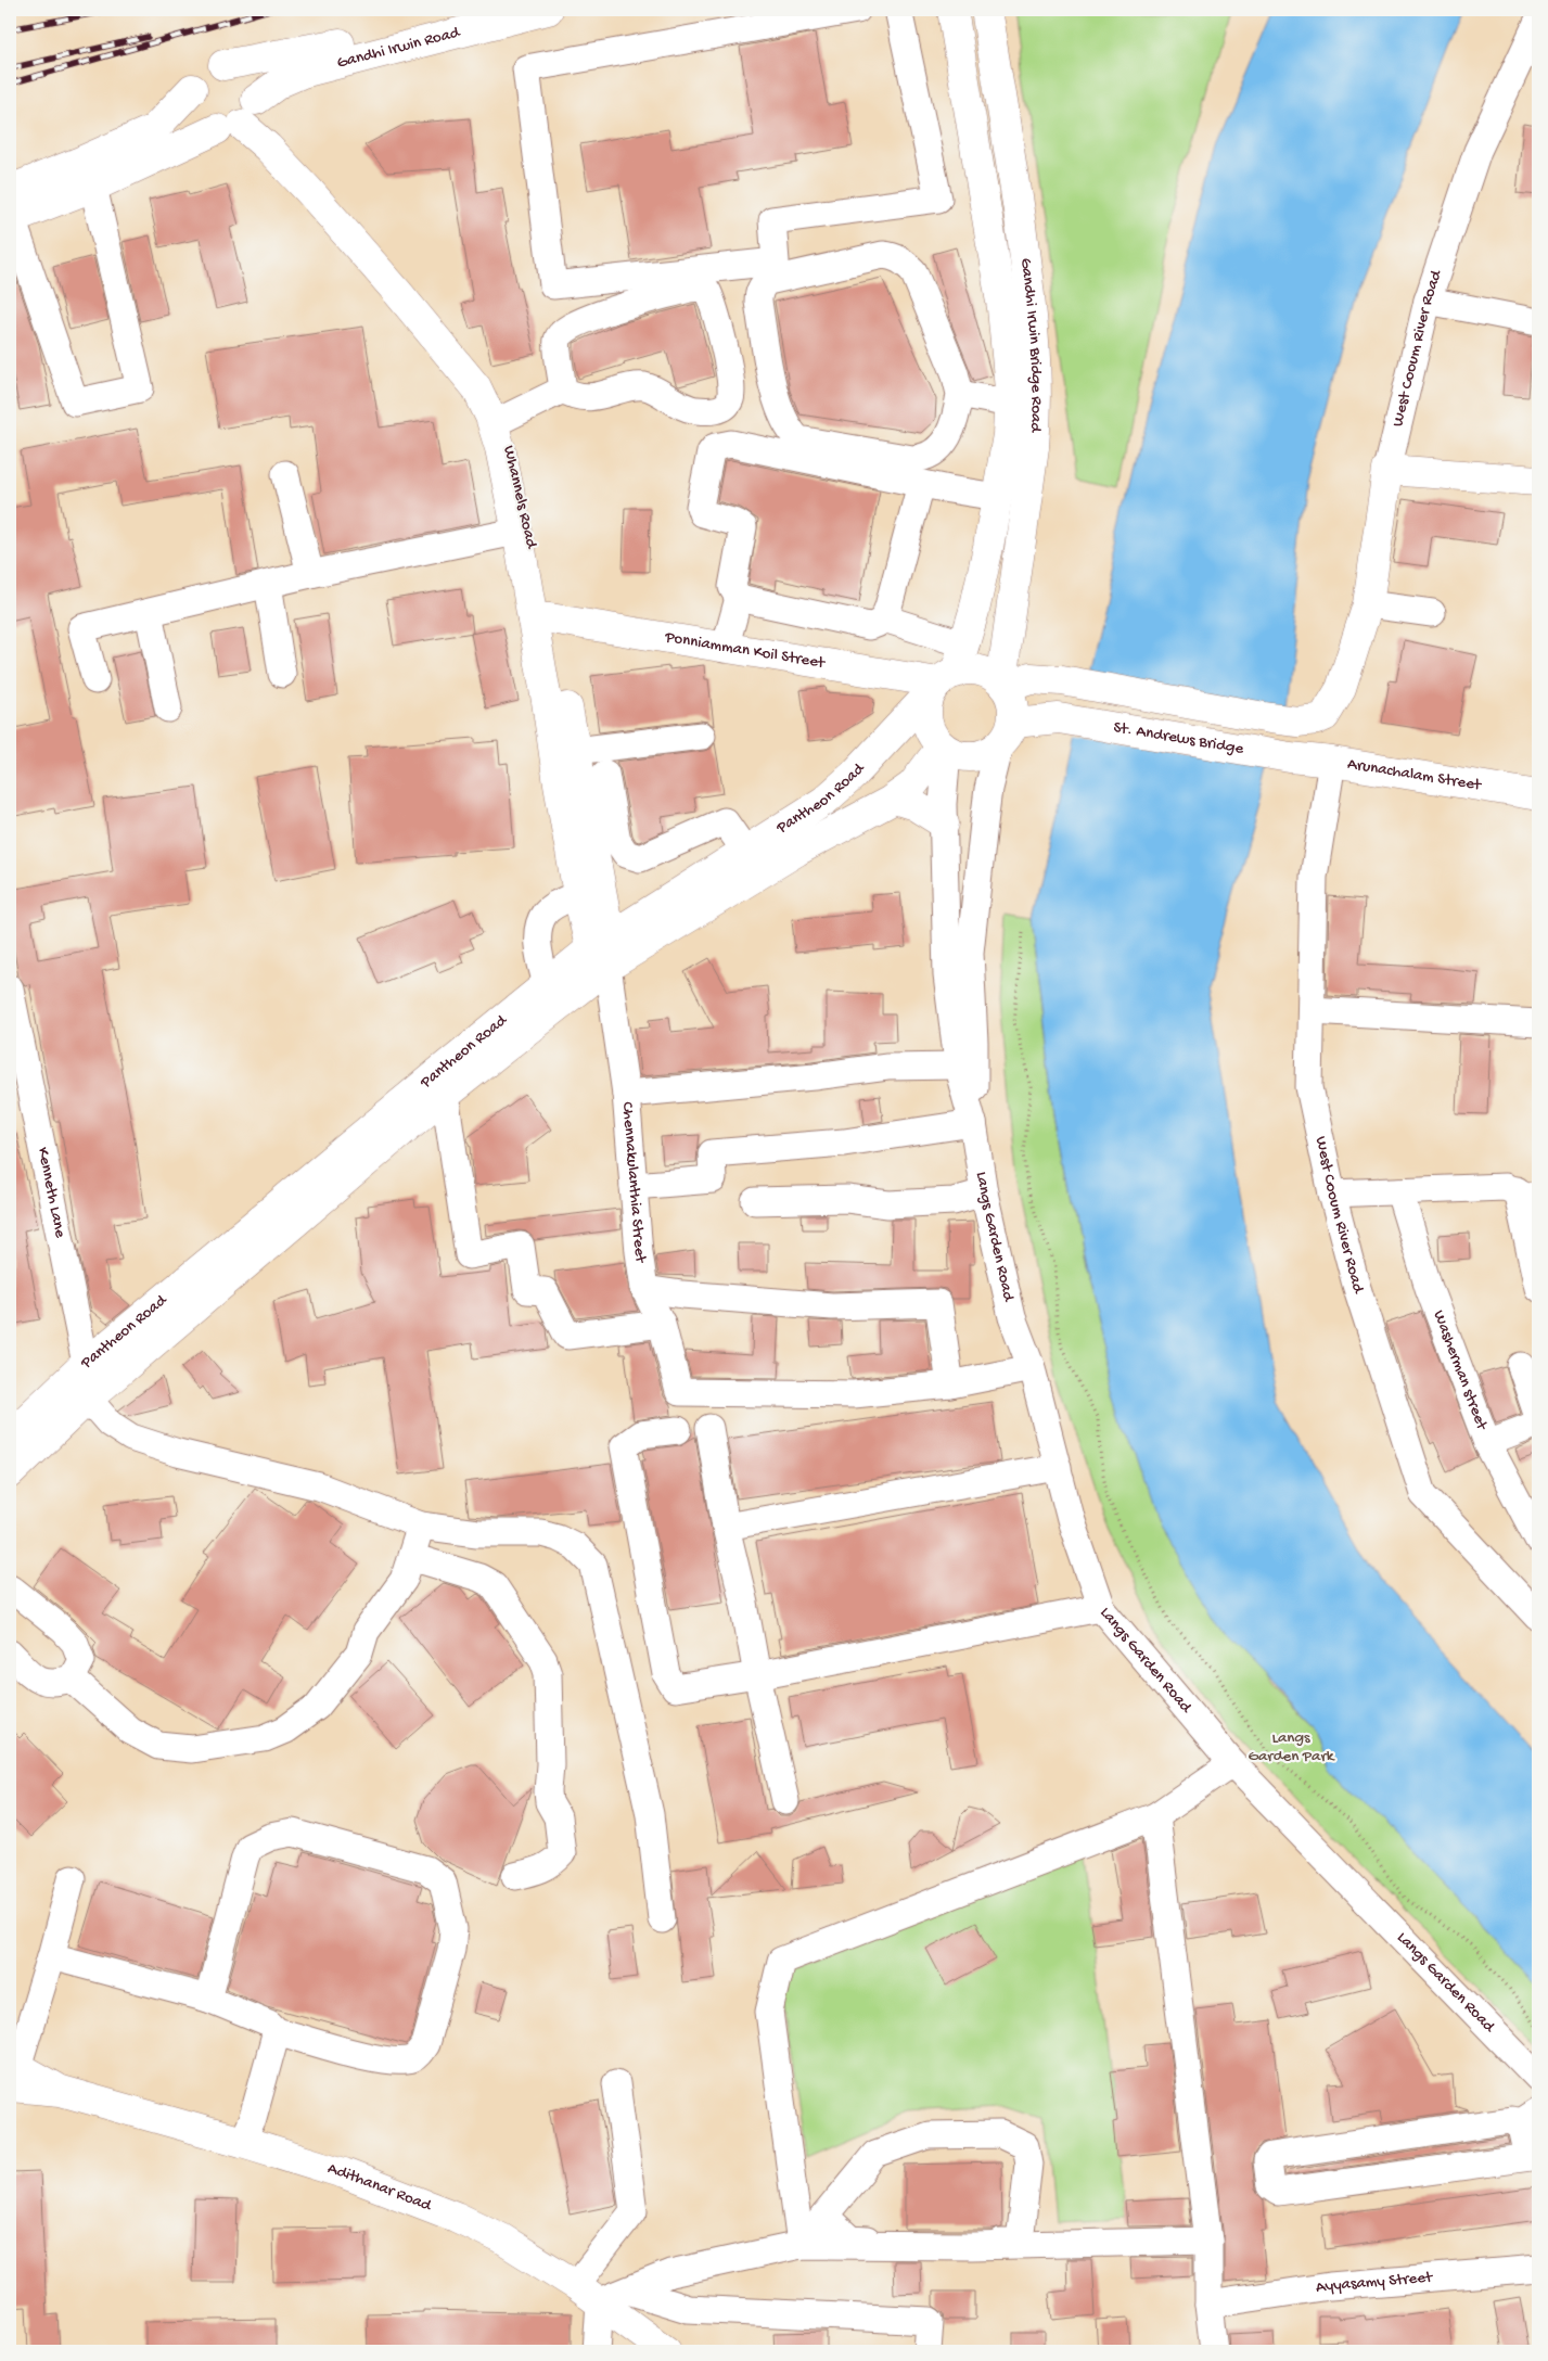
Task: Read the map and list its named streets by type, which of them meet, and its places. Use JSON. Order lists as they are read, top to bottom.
{
  "streets": {
    "main road": [
      "Gandhi Irwin Road",
      "Gandhi Irwin Bridge Road",
      "West Cooum River Road",
      "Whannels Road",
      "Ponniamman Koil Street",
      "St. Andrews Bridge",
      "Arunachalam Street",
      "Pantheon Road",
      "Adithanar Road"
    ],
    "street": [
      "Chennakulanthia Street",
      "Kenneth Lane",
      "Langs Garden Road",
      "Washerman street",
      "Ayyasamy Street"
    ]
  },
  "crossings": [
    ["Gandhi Irwin Road", "Whannels Road"],
    ["Gandhi Irwin Bridge Road", "West Cooum River Road"],
    ["Gandhi Irwin Bridge Road", "Ponniamman Koil Street"],
    ["Gandhi Irwin Bridge Road", "St. Andrews Bridge"],
    ["Gandhi Irwin Bridge Road", "Pantheon Road"],
    ["Gandhi Irwin Bridge Road", "Langs Garden Road"],
    ["West Cooum River Road", "Ponniamman Koil Street"],
    ["West Cooum River Road", "St. Andrews Bridge"],
    ["West Cooum River Road", "Arunachalam Street"],
    ["West Cooum River Road", "Pantheon Road"],
    ["West Cooum River Road", "Langs Garden Road"],
    ["Whannels Road", "Ponniamman Koil Street"],
    ["Whannels Road", "Pantheon Road"],
    ["Whannels Road", "Chennakulanthia Street"],
    ["Ponniamman Koil Street", "St. Andrews Bridge"],
    ["Ponniamman Koil Street", "Pantheon Road"],
    ["Ponniamman Koil Street", "Langs Garden Road"],
    ["St. Andrews Bridge", "Arunachalam Street"],
    ["St. Andrews Bridge", "Pantheon Road"],
    ["St. Andrews Bridge", "Langs Garden Road"],
    ["Pantheon Road", "Chennakulanthia Street"],
    ["Pantheon Road", "Kenneth Lane"],
    ["Pantheon Road", "Langs Garden Road"]
  ],
  "parks": ["Langs Garden Park"]
}
